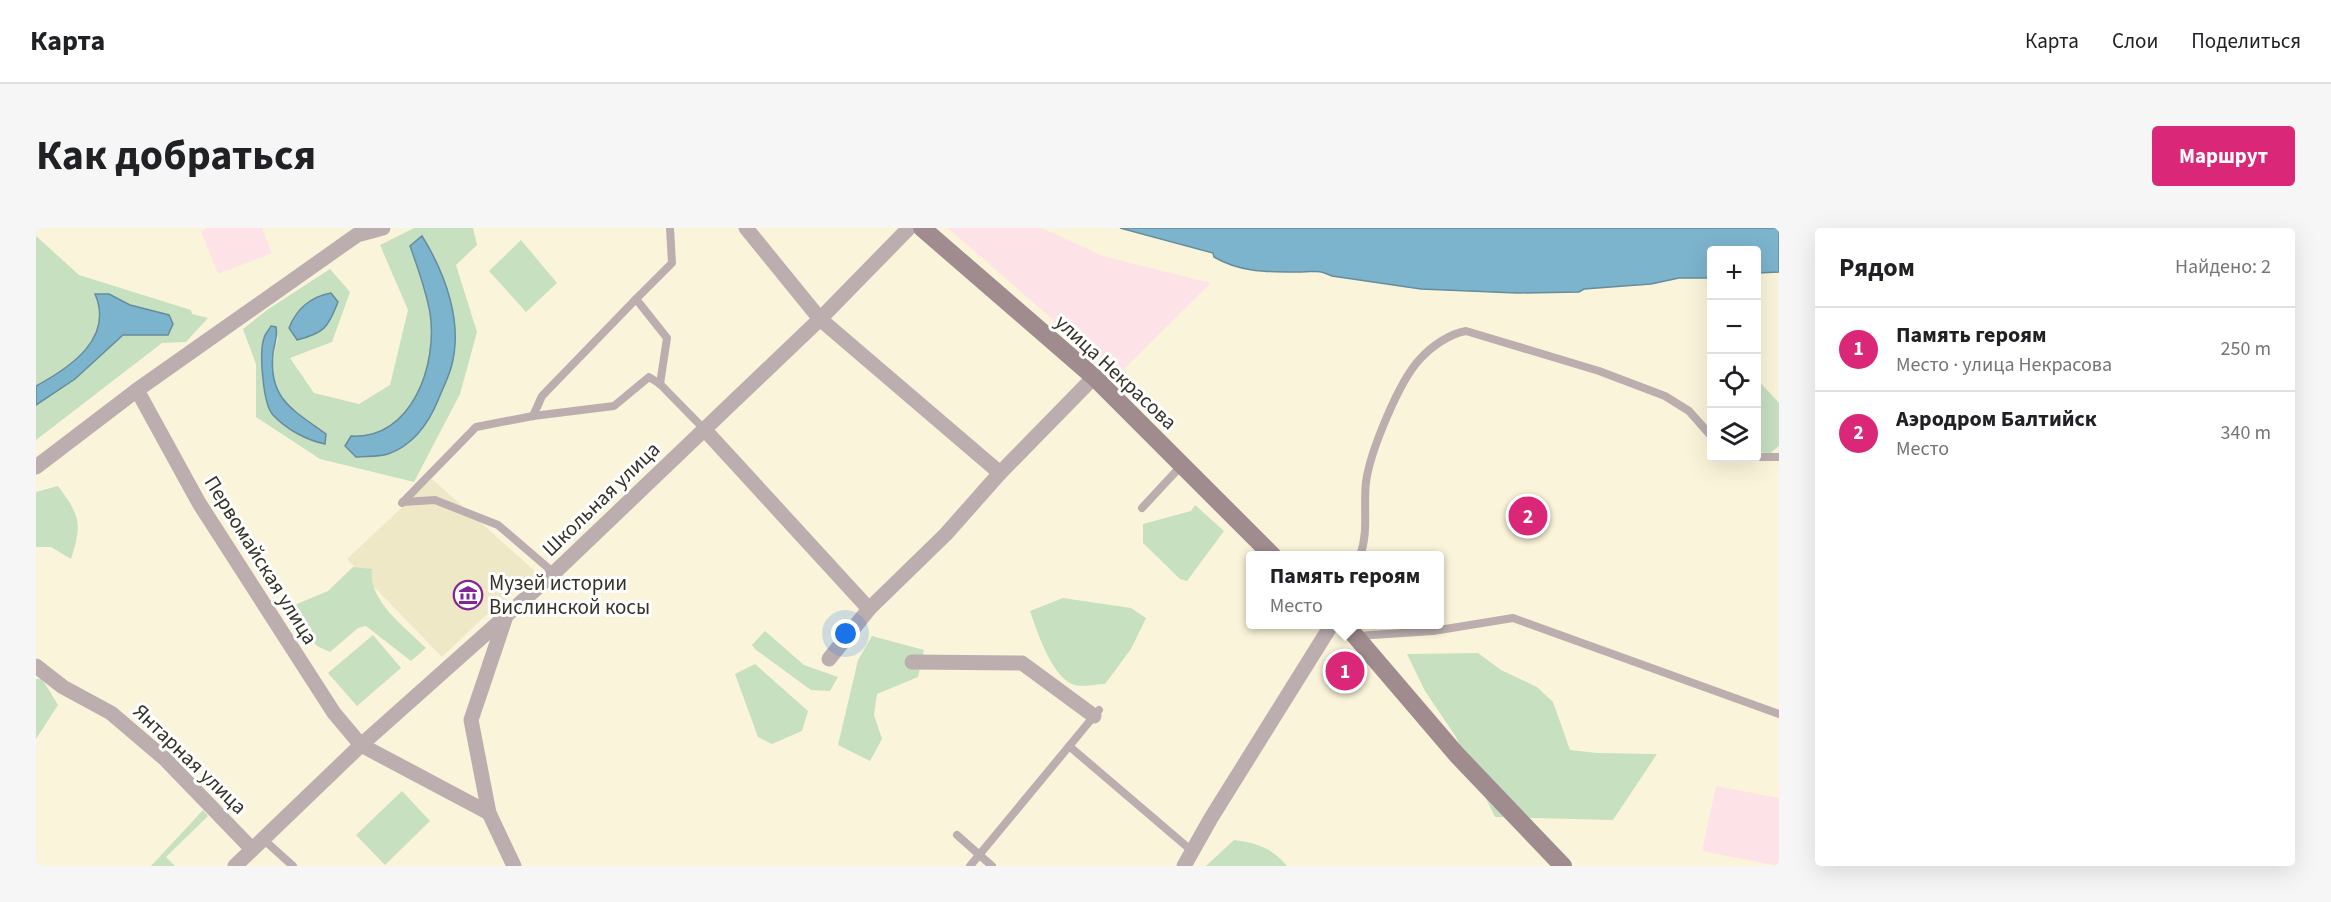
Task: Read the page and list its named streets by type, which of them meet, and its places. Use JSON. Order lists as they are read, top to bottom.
{
  "streets": {
    "street": [
      "улица Некрасова",
      "Школьная улица",
      "Первомайская улица",
      "Янтарная улица"
    ]
  },
  "crossings": [
    ["Школьная улица", "Первомайская улица"],
    ["Школьная улица", "Янтарная улица"]
  ],
  "places": {
    "museum": ["Музей истории Вислинской косы"]
  },
  "page": {
    "header": "Карта",
    "nav": ["Карта", "Слои", "Поделиться"],
    "title": "Как добраться",
    "buttons": "Маршрут",
    "heading": ["Рядом", "Найдено: 2"],
    "map_buttons": ["+", "−"],
    "list": [
      {
        "mark": "1",
        "name": "Память героям",
        "note": "Место · улица Некрасова",
        "value": "250 m"
      },
      {
        "mark": "2",
        "name": "Аэродром Балтийск",
        "note": "Место",
        "value": "340 m"
      }
    ],
    "pins": ["2", "1"],
    "popup": ["Память героям", "Место"]
  }
}
